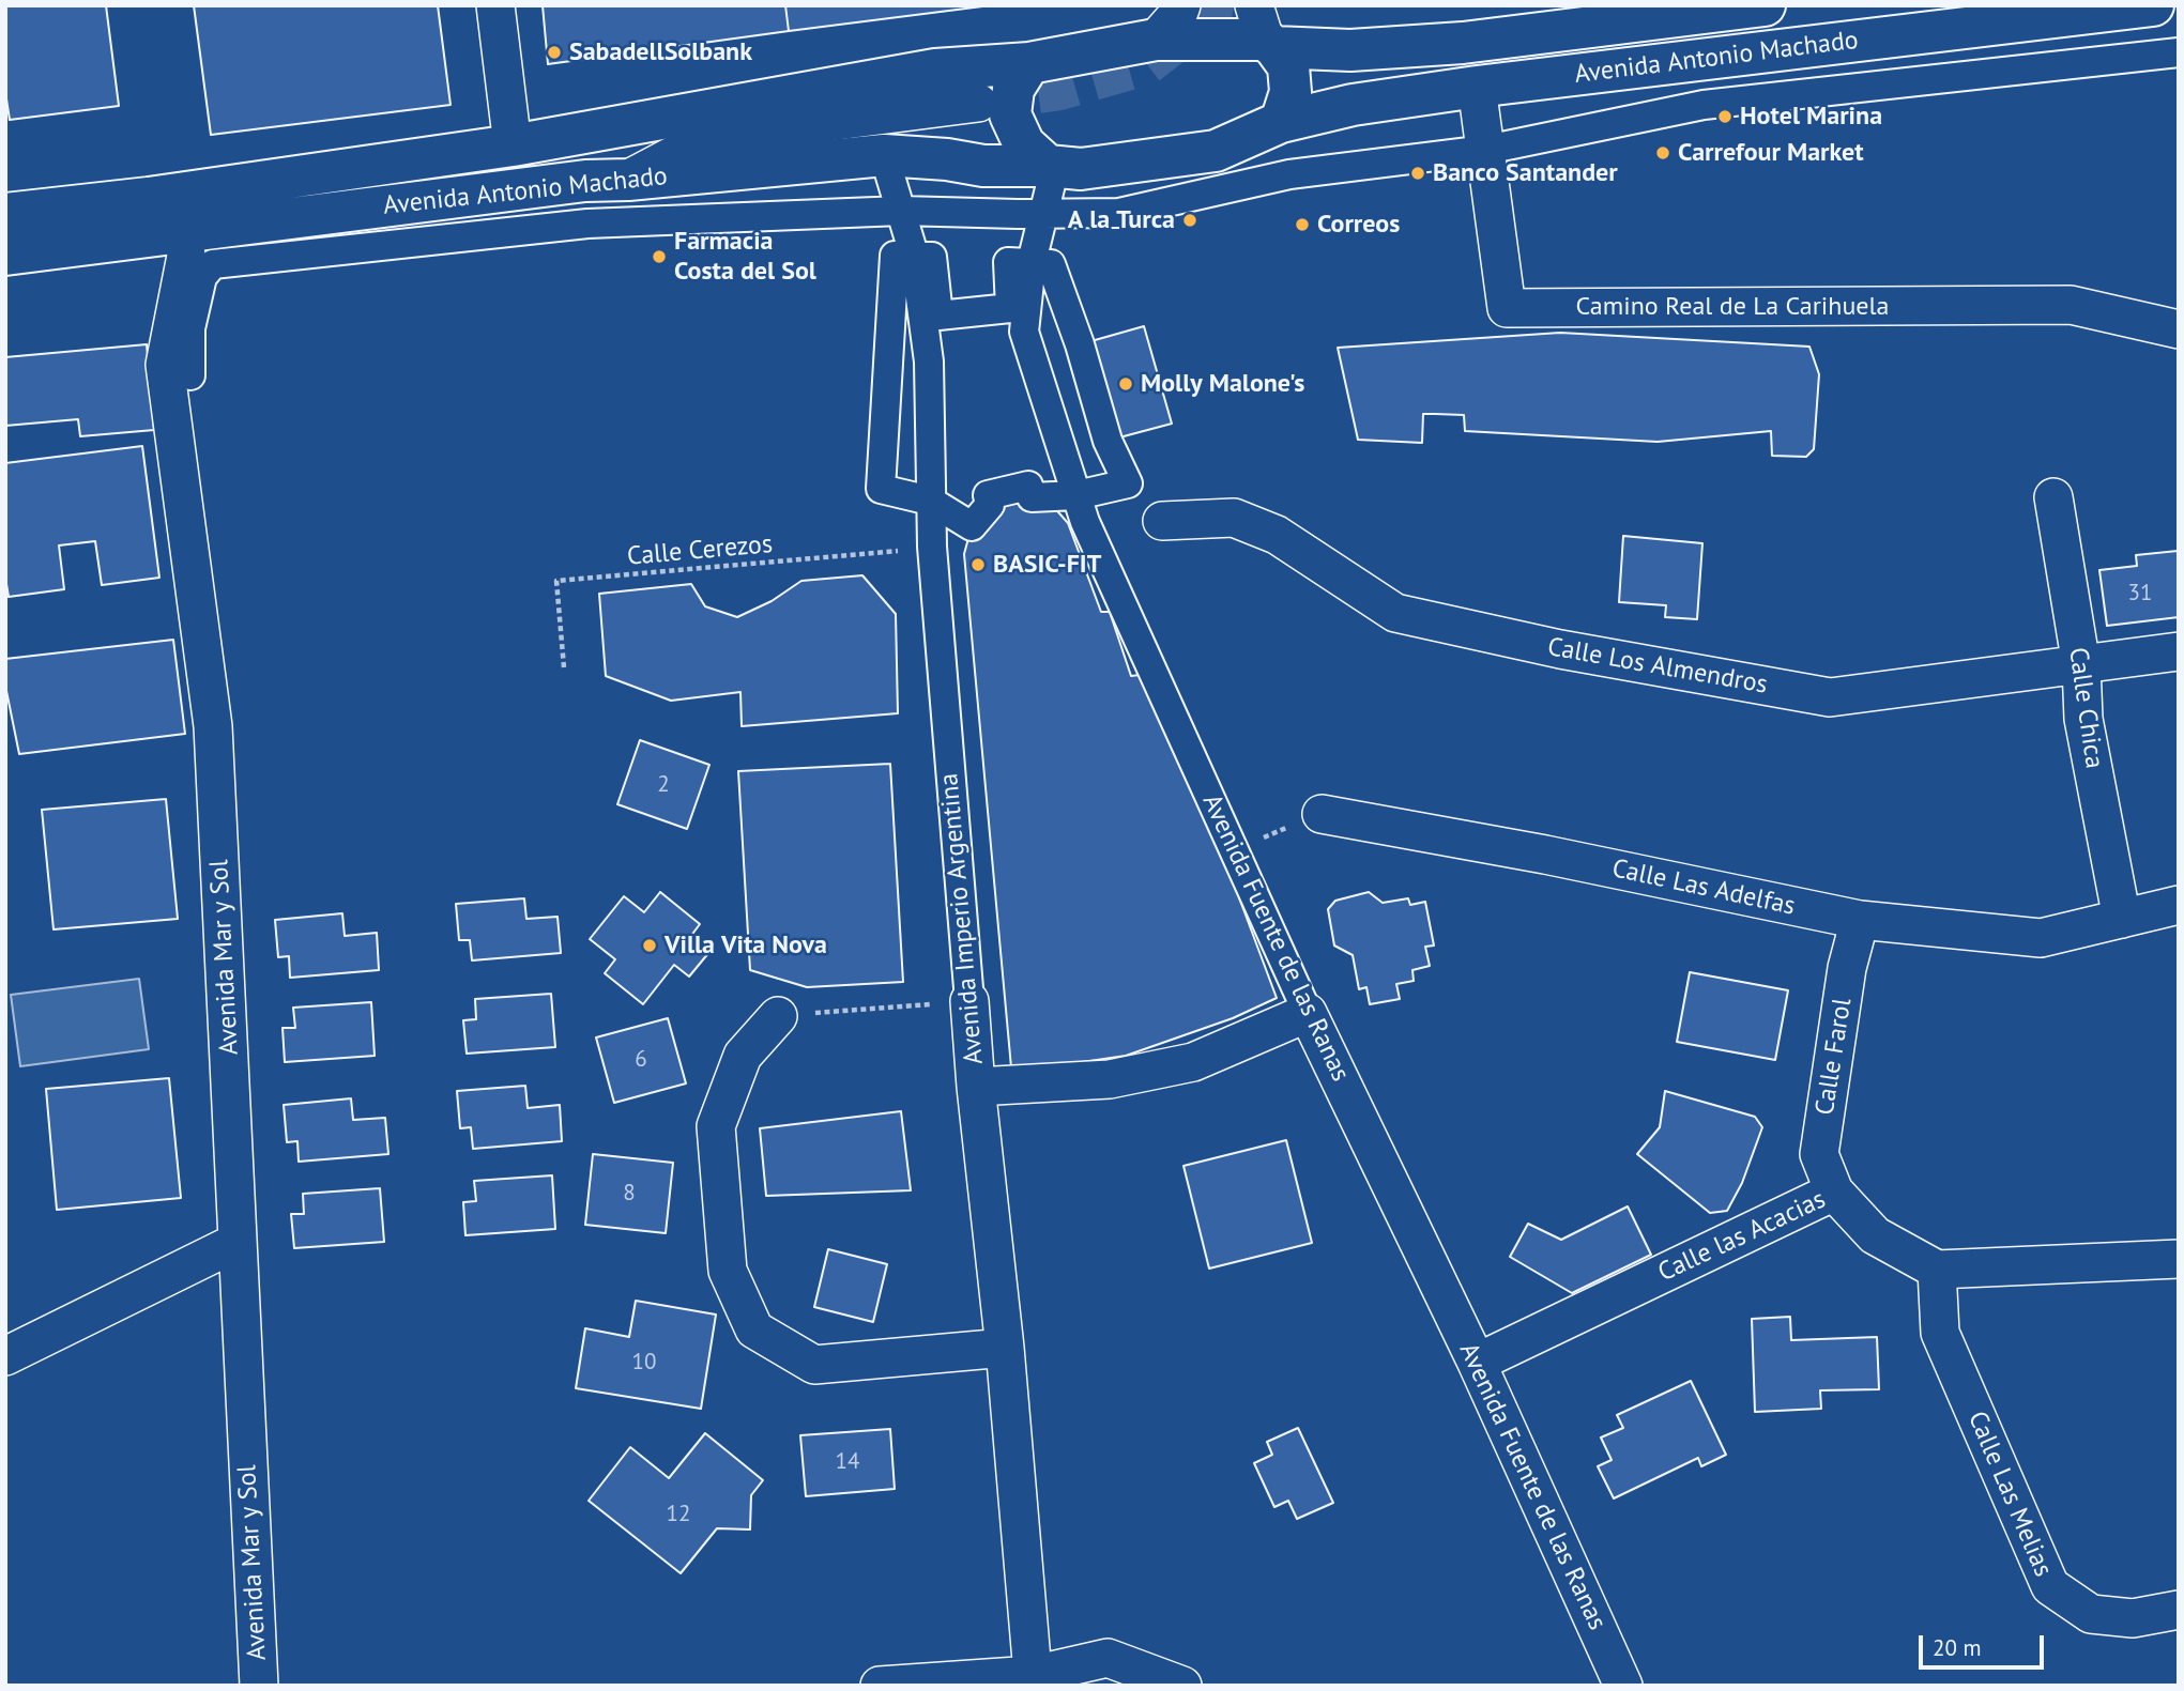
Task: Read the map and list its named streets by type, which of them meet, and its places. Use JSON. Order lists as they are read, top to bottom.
{
  "streets": {
    "main road": ["Avenida Antonio Machado"],
    "street": [
      "Camino Real de La Carihuela",
      "Calle Los Almendros",
      "Calle Chica",
      "Calle Las Adelfas",
      "Avenida Imperio Argentina",
      "Avenida Fuente de las Ranas",
      "Avenida Mar y Sol",
      "Calle Farol",
      "Calle las Acacias",
      "Calle Las Melias"
    ],
    "path": ["Calle Cerezos"]
  },
  "crossings": [
    ["Avenida Antonio Machado", "Camino Real de La Carihuela"],
    ["Avenida Antonio Machado", "Avenida Imperio Argentina"],
    ["Avenida Antonio Machado", "Avenida Fuente de las Ranas"],
    ["Avenida Antonio Machado", "Avenida Mar y Sol"],
    ["Calle Cerezos", "Avenida Imperio Argentina"],
    ["Calle Los Almendros", "Calle Chica"],
    ["Calle Chica", "Calle Las Adelfas"],
    ["Calle Las Adelfas", "Calle Farol"],
    ["Avenida Fuente de las Ranas", "Calle las Acacias"],
    ["Calle Farol", "Calle las Acacias"],
    ["Calle las Acacias", "Calle Las Melias"]
  ],
  "places": [
    "SabadellSolbank",
    "Hotel Marina",
    "Carrefour Market",
    "Banco Santander",
    "A la Turca",
    "Correos",
    "Farmacia Costa del Sol",
    "Molly Malone's",
    "BASIC-FIT",
    "Villa Vita Nova"
  ],
  "house_numbers": [
    "31",
    "2",
    "6",
    "8",
    "10",
    "14",
    "12"
  ],
  "scale_bar": "20 m"
}
